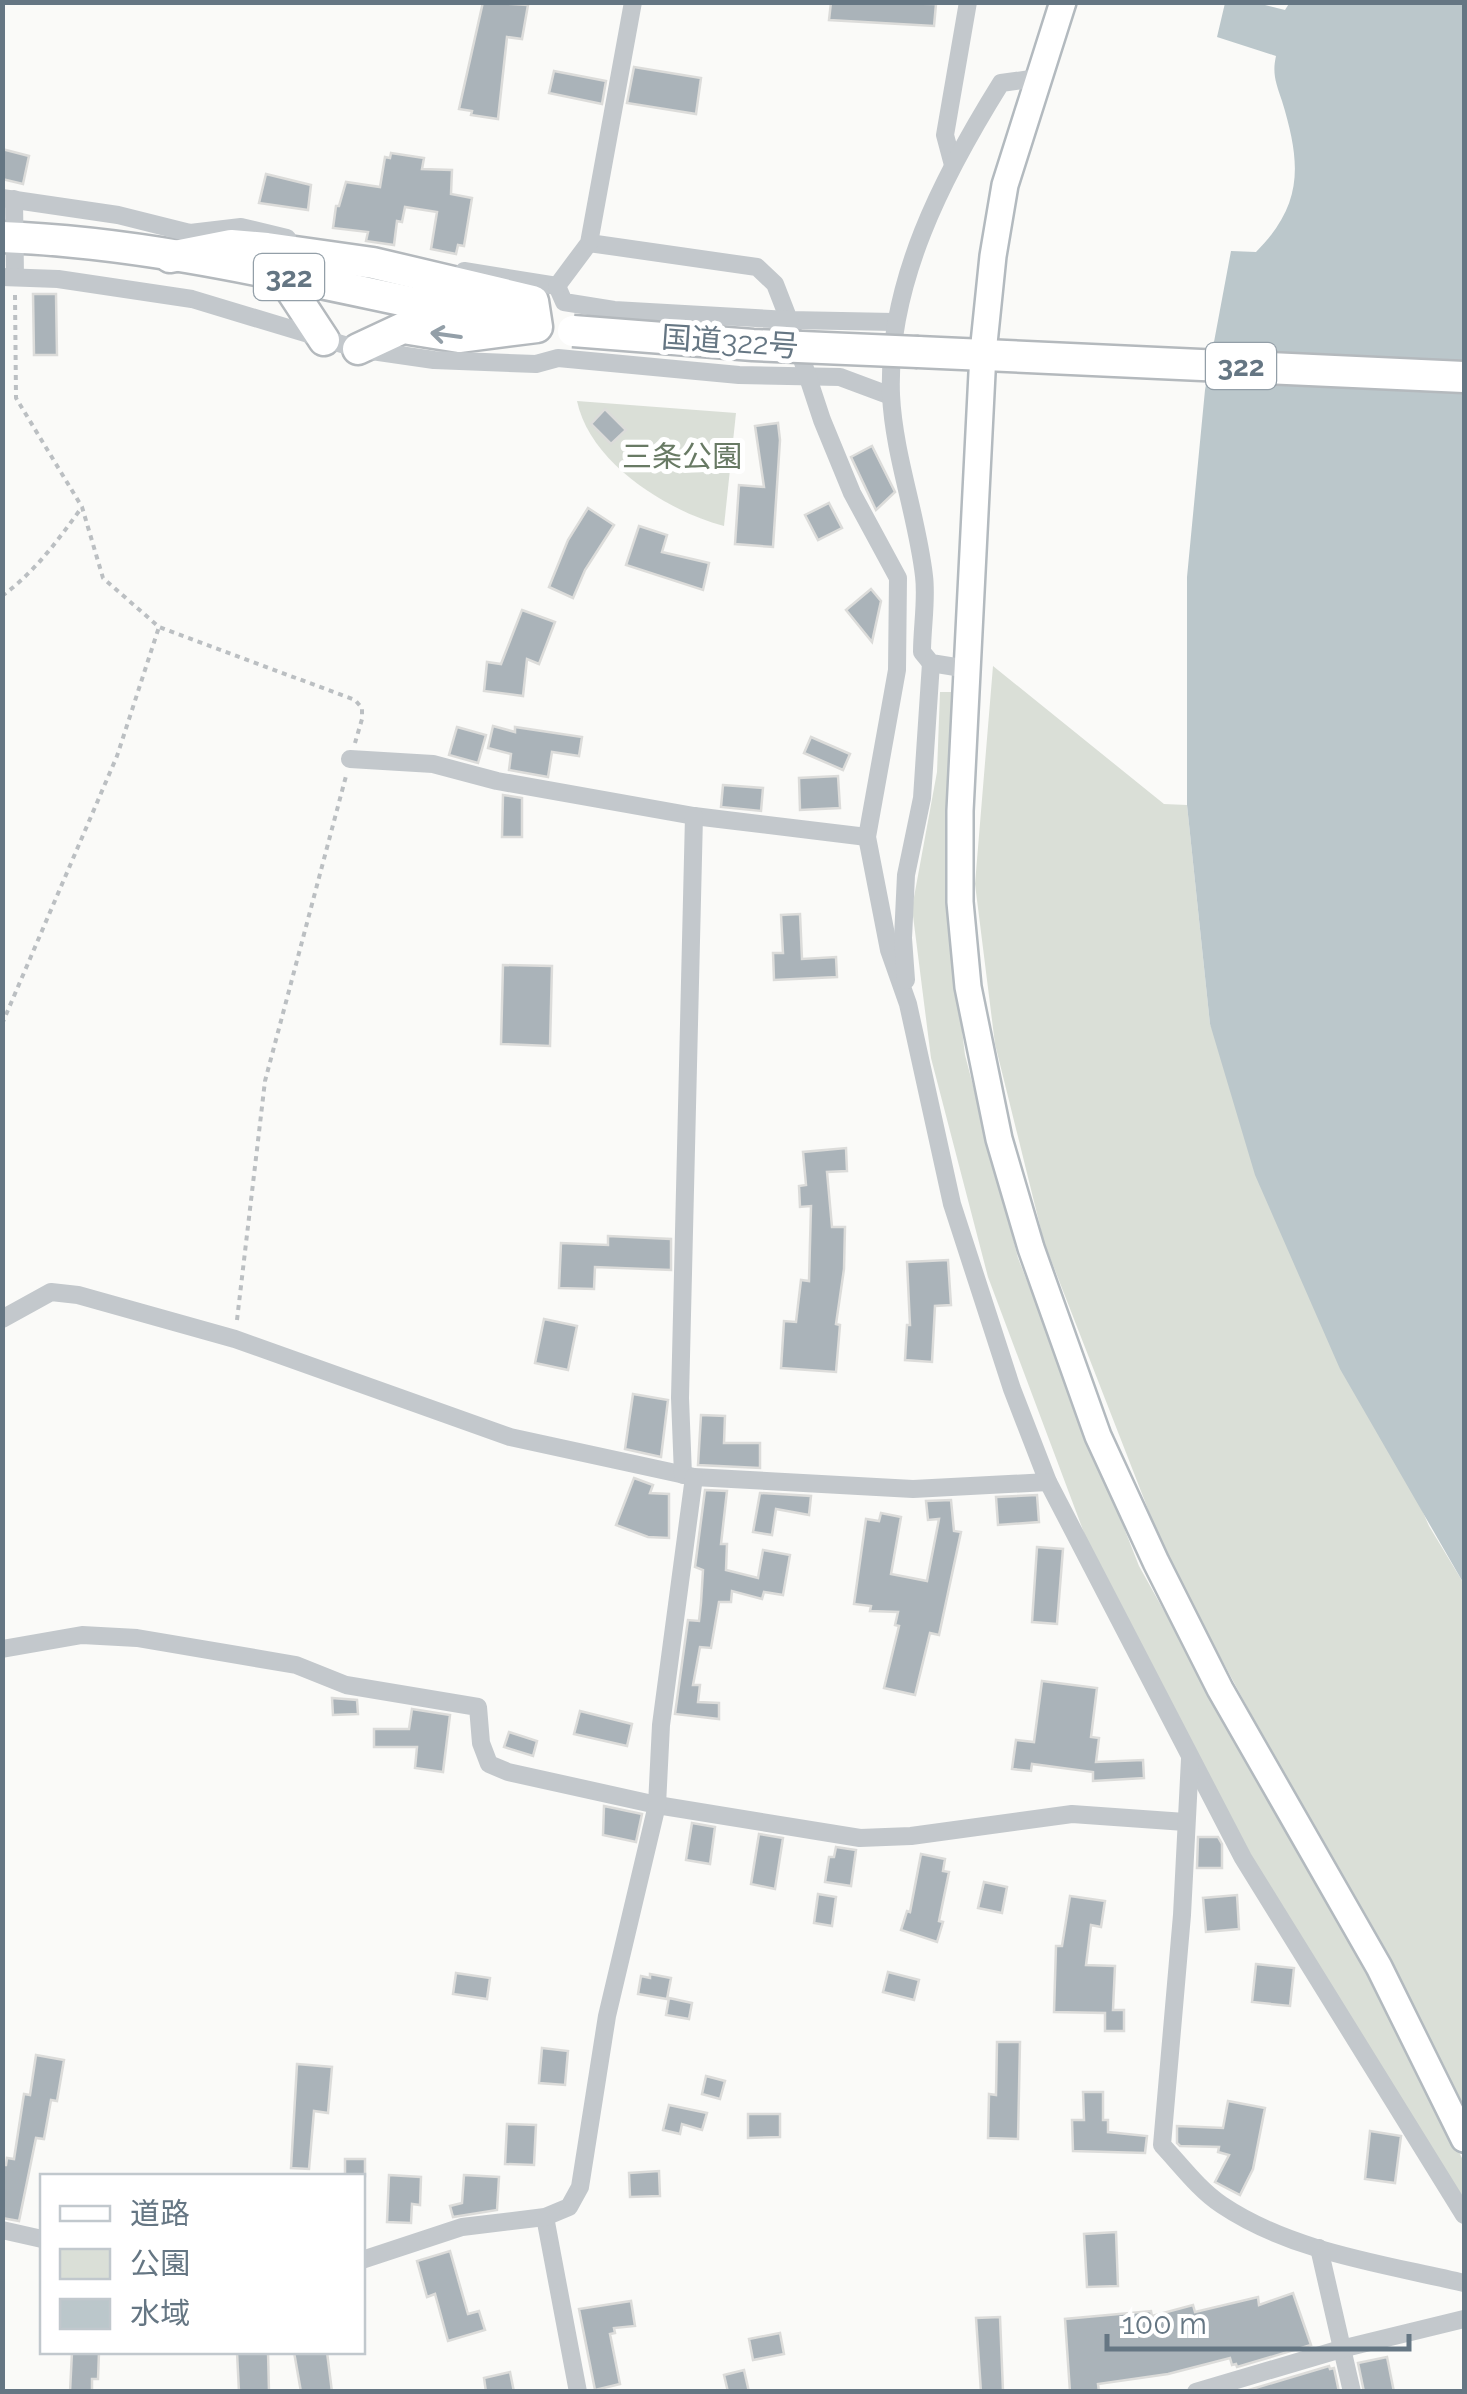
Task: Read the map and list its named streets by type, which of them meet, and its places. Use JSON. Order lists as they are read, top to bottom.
{
  "streets": {
    "highway": ["322", "国道322号"]
  },
  "parks": ["三条公園"],
  "legend": ["道路", "公園", "水域"],
  "scale_bar": "100 m"
}
